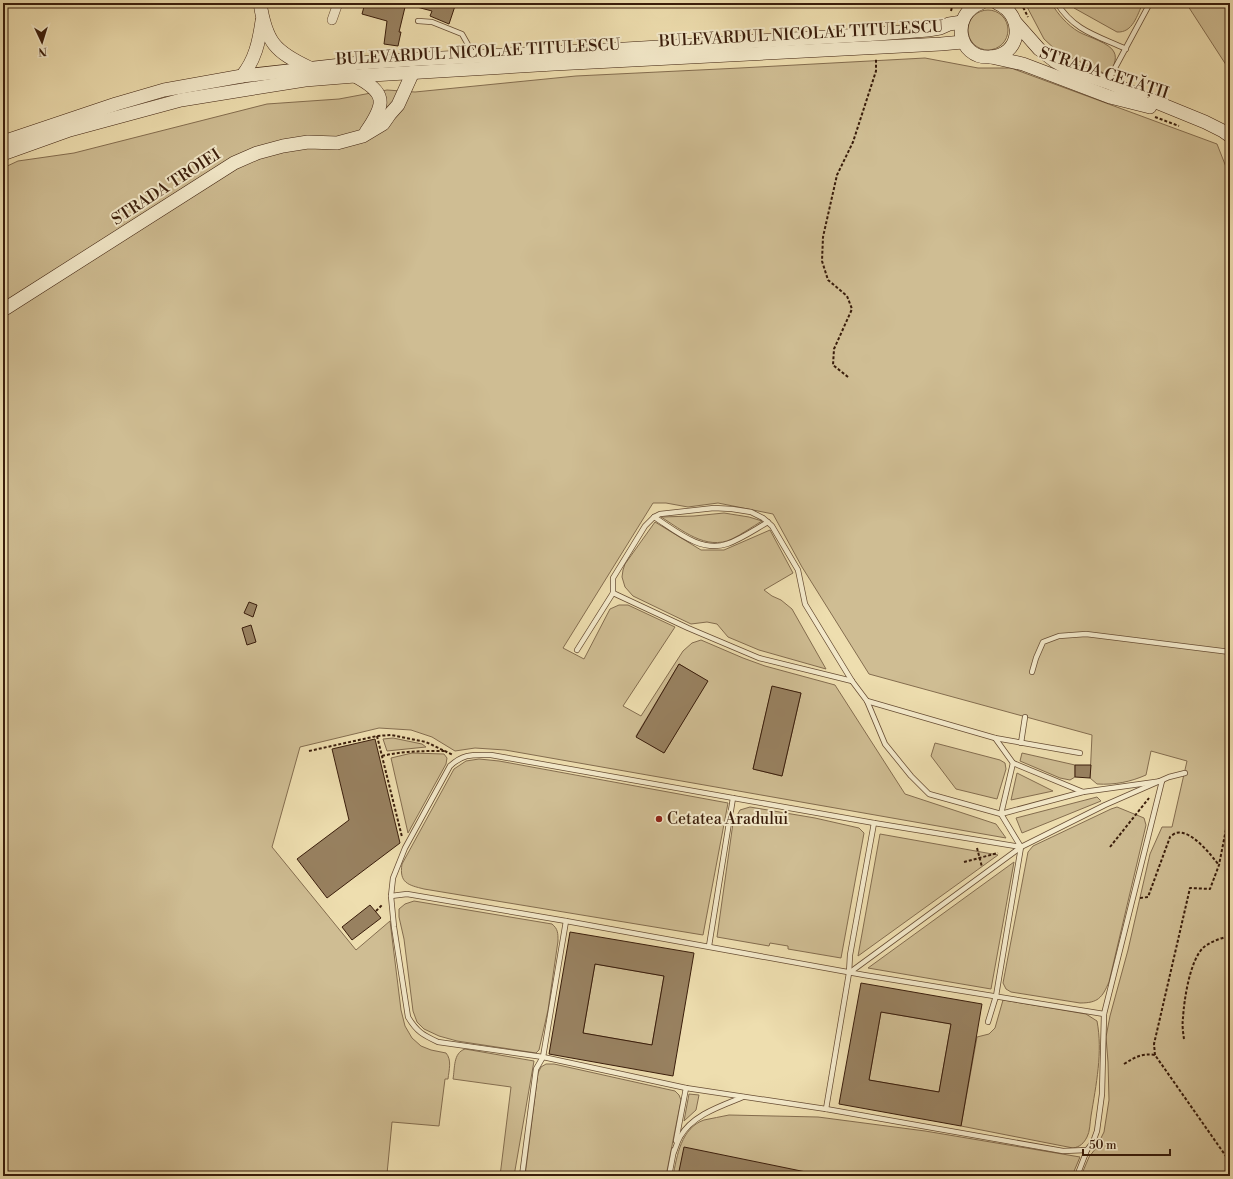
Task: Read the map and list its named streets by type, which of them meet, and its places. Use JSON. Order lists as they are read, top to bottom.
{
  "streets": {
    "main road": ["BULEVARDUL NICOLAE TITULESCU", "STRADA CETĂȚII", "STRADA TROIEI"]
  },
  "crossings": [
    ["BULEVARDUL NICOLAE TITULESCU", "STRADA CETĂȚII"],
    ["BULEVARDUL NICOLAE TITULESCU", "STRADA TROIEI"]
  ],
  "places": ["Cetatea Aradului"],
  "scale_bar": "50 m",
  "north": "bottom"
}
